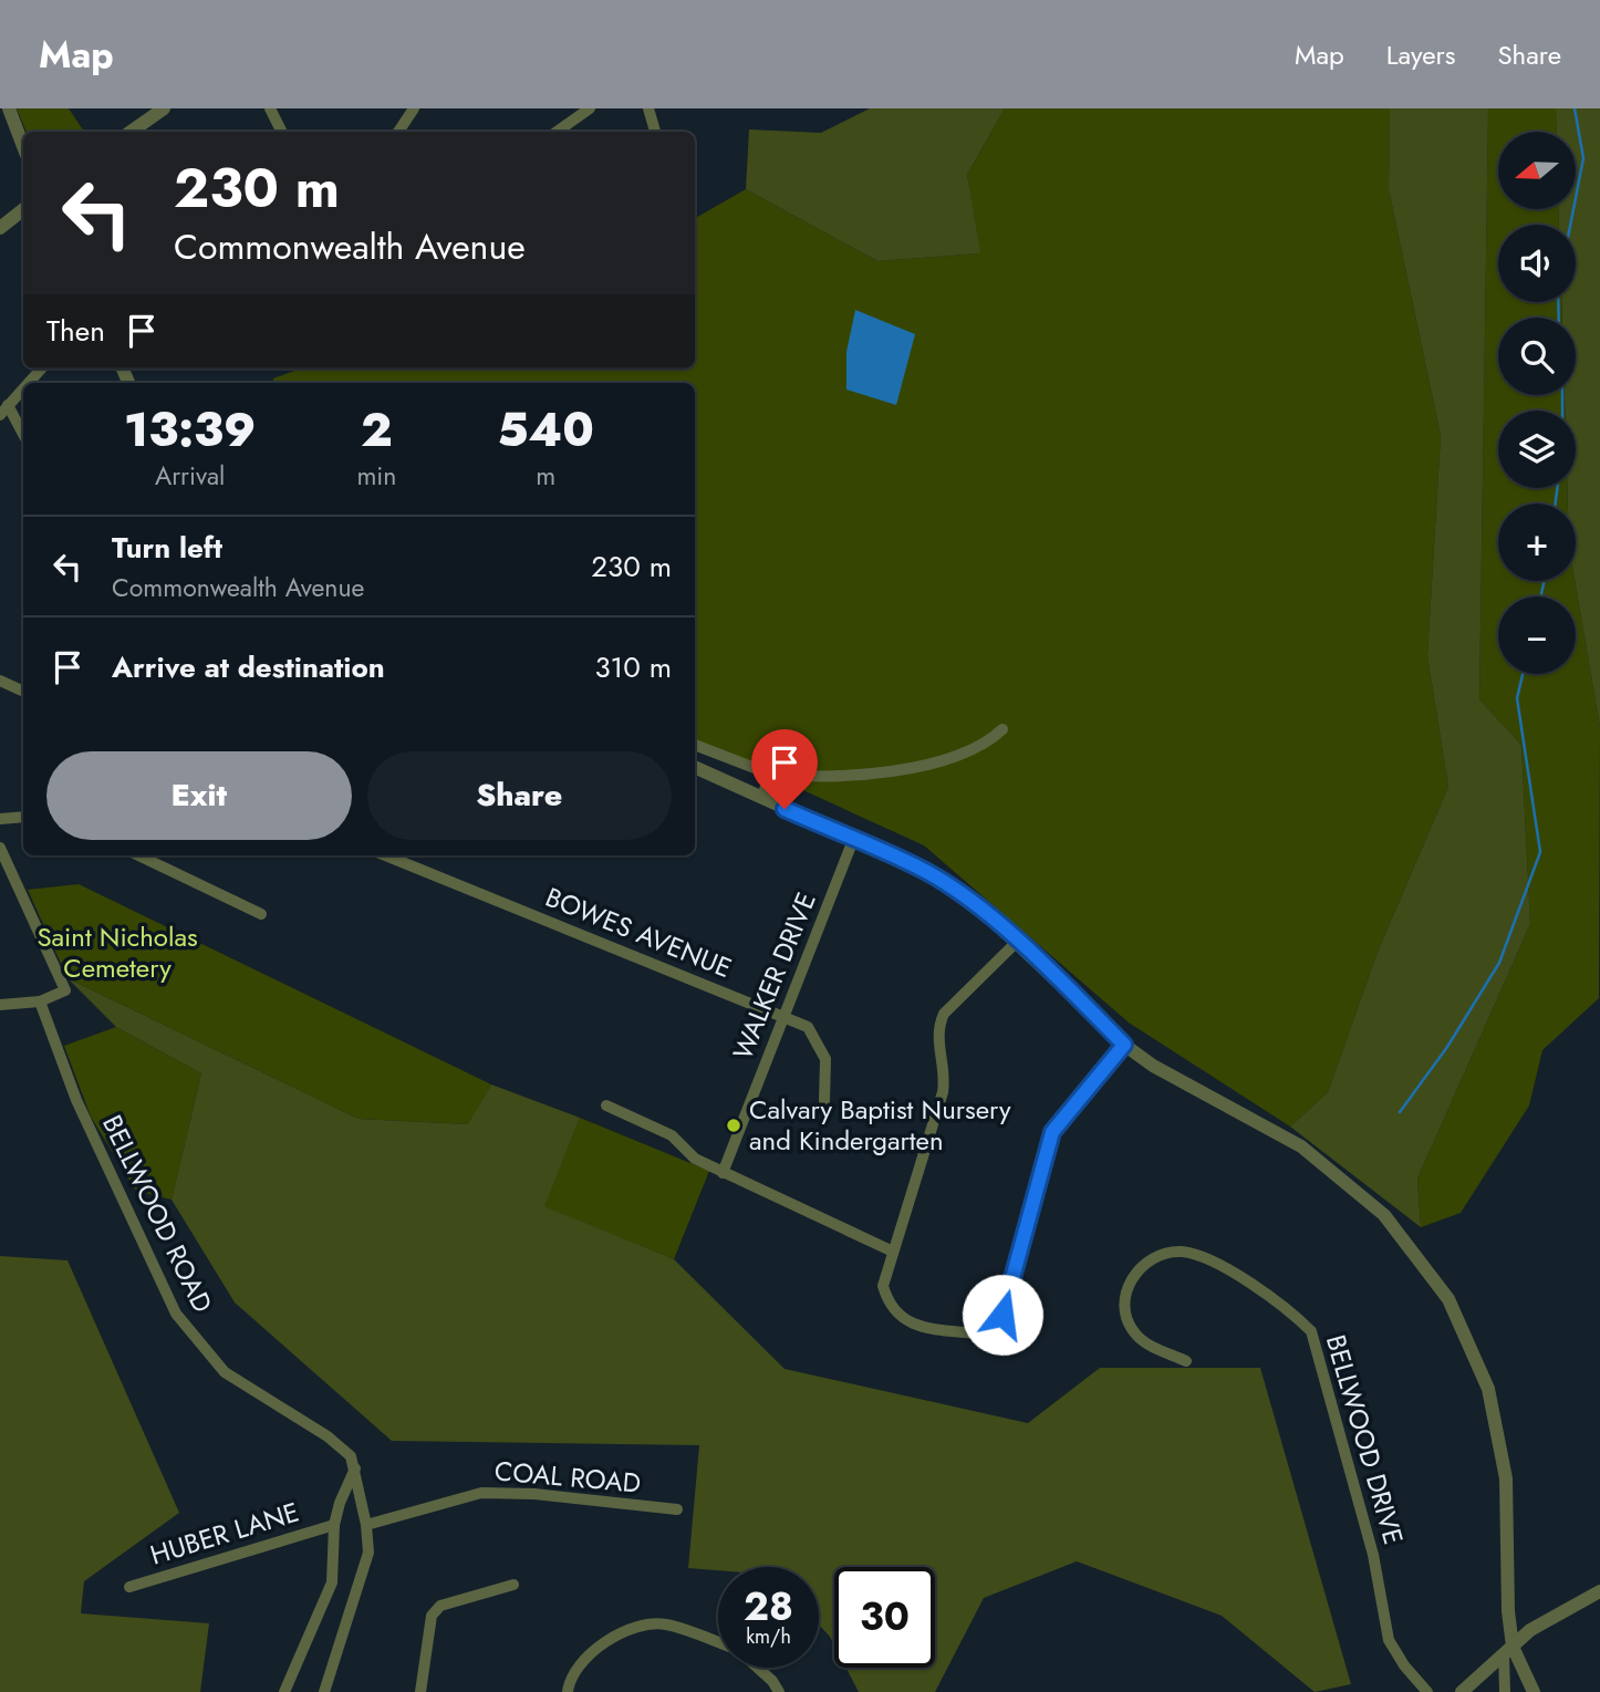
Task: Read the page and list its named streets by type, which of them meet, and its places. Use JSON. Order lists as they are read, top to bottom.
{
  "streets": {
    "street": [
      "BOWES AVENUE",
      "WALKER DRIVE",
      "BELLWOOD ROAD",
      "BELLWOOD DRIVE",
      "COAL ROAD",
      "HUBER LANE"
    ]
  },
  "crossings": [
    ["BOWES AVENUE", "WALKER DRIVE"]
  ],
  "parks": ["Saint Nicholas Cemetery"],
  "places": ["Calvary Baptist Nursery and Kindergarten"],
  "north": "left",
  "page": {
    "header": "Map",
    "nav": ["Map", "Layers", "Share"],
    "map_buttons": ["+", "−"],
    "turn": ["230 m", "Commonwealth Avenue"],
    "then": "Then",
    "eta": [
      "13:39",
      "Arrival",
      "2",
      "min",
      "540",
      "m"
    ],
    "list": [
      {
        "name": "Turn left",
        "note": "Commonwealth Avenue",
        "value": "230 m"
      },
      {
        "name": "Arrive at destination",
        "value": "310 m"
      }
    ],
    "buttons": ["Exit", "Share"],
    "speed": "28 km/h",
    "limit": "30"
  }
}
